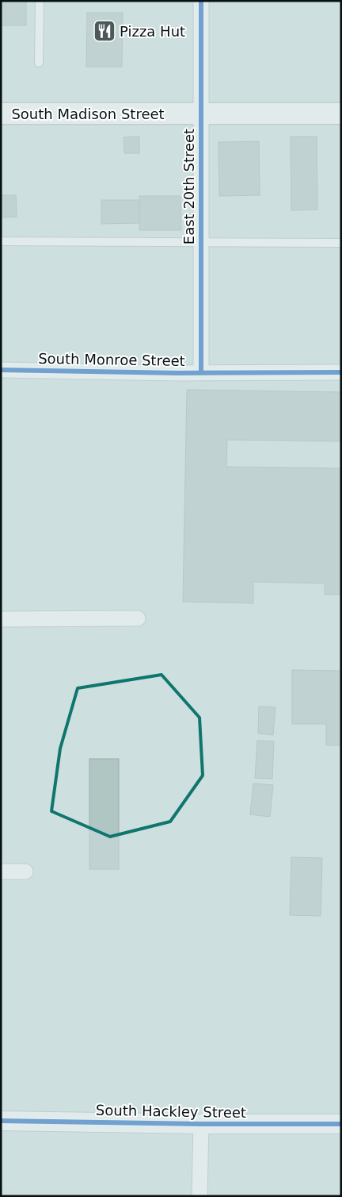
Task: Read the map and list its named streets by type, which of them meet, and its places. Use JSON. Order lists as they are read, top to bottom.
{
  "streets": {
    "main road": ["South Madison Street"],
    "street": ["East 20th Street", "South Monroe Street", "South Hackley Street"]
  },
  "crossings": [
    ["South Madison Street", "East 20th Street"],
    ["East 20th Street", "South Monroe Street"]
  ],
  "places": {
    "restaurant": ["Pizza Hut"]
  }
}
